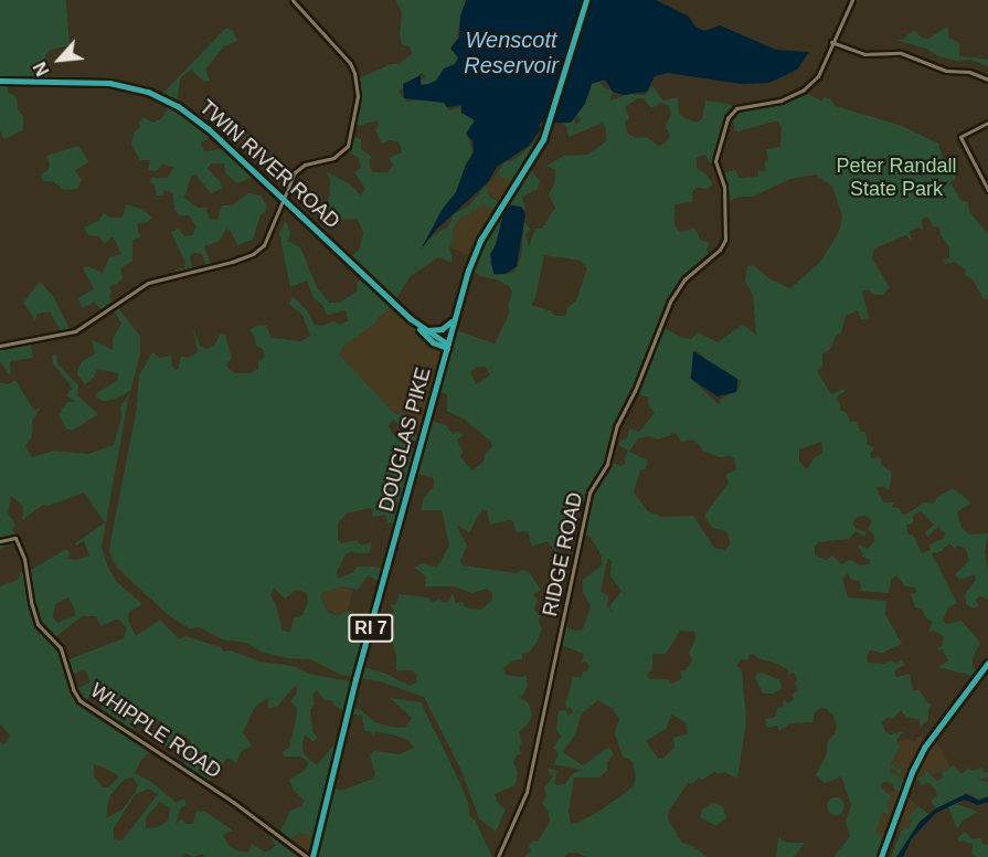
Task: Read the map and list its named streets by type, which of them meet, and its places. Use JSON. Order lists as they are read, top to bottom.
{
  "streets": {
    "main road": ["TWIN RIVER ROAD", "DOUGLAS PIKE", "RI 7"],
    "street": ["RIDGE ROAD", "WHIPPLE ROAD"]
  },
  "crossings": [
    ["TWIN RIVER ROAD", "DOUGLAS PIKE"]
  ],
  "water": ["Wenscott Reservoir"],
  "parks": ["Peter Randall State Park"],
  "north": "bottom left"
}
